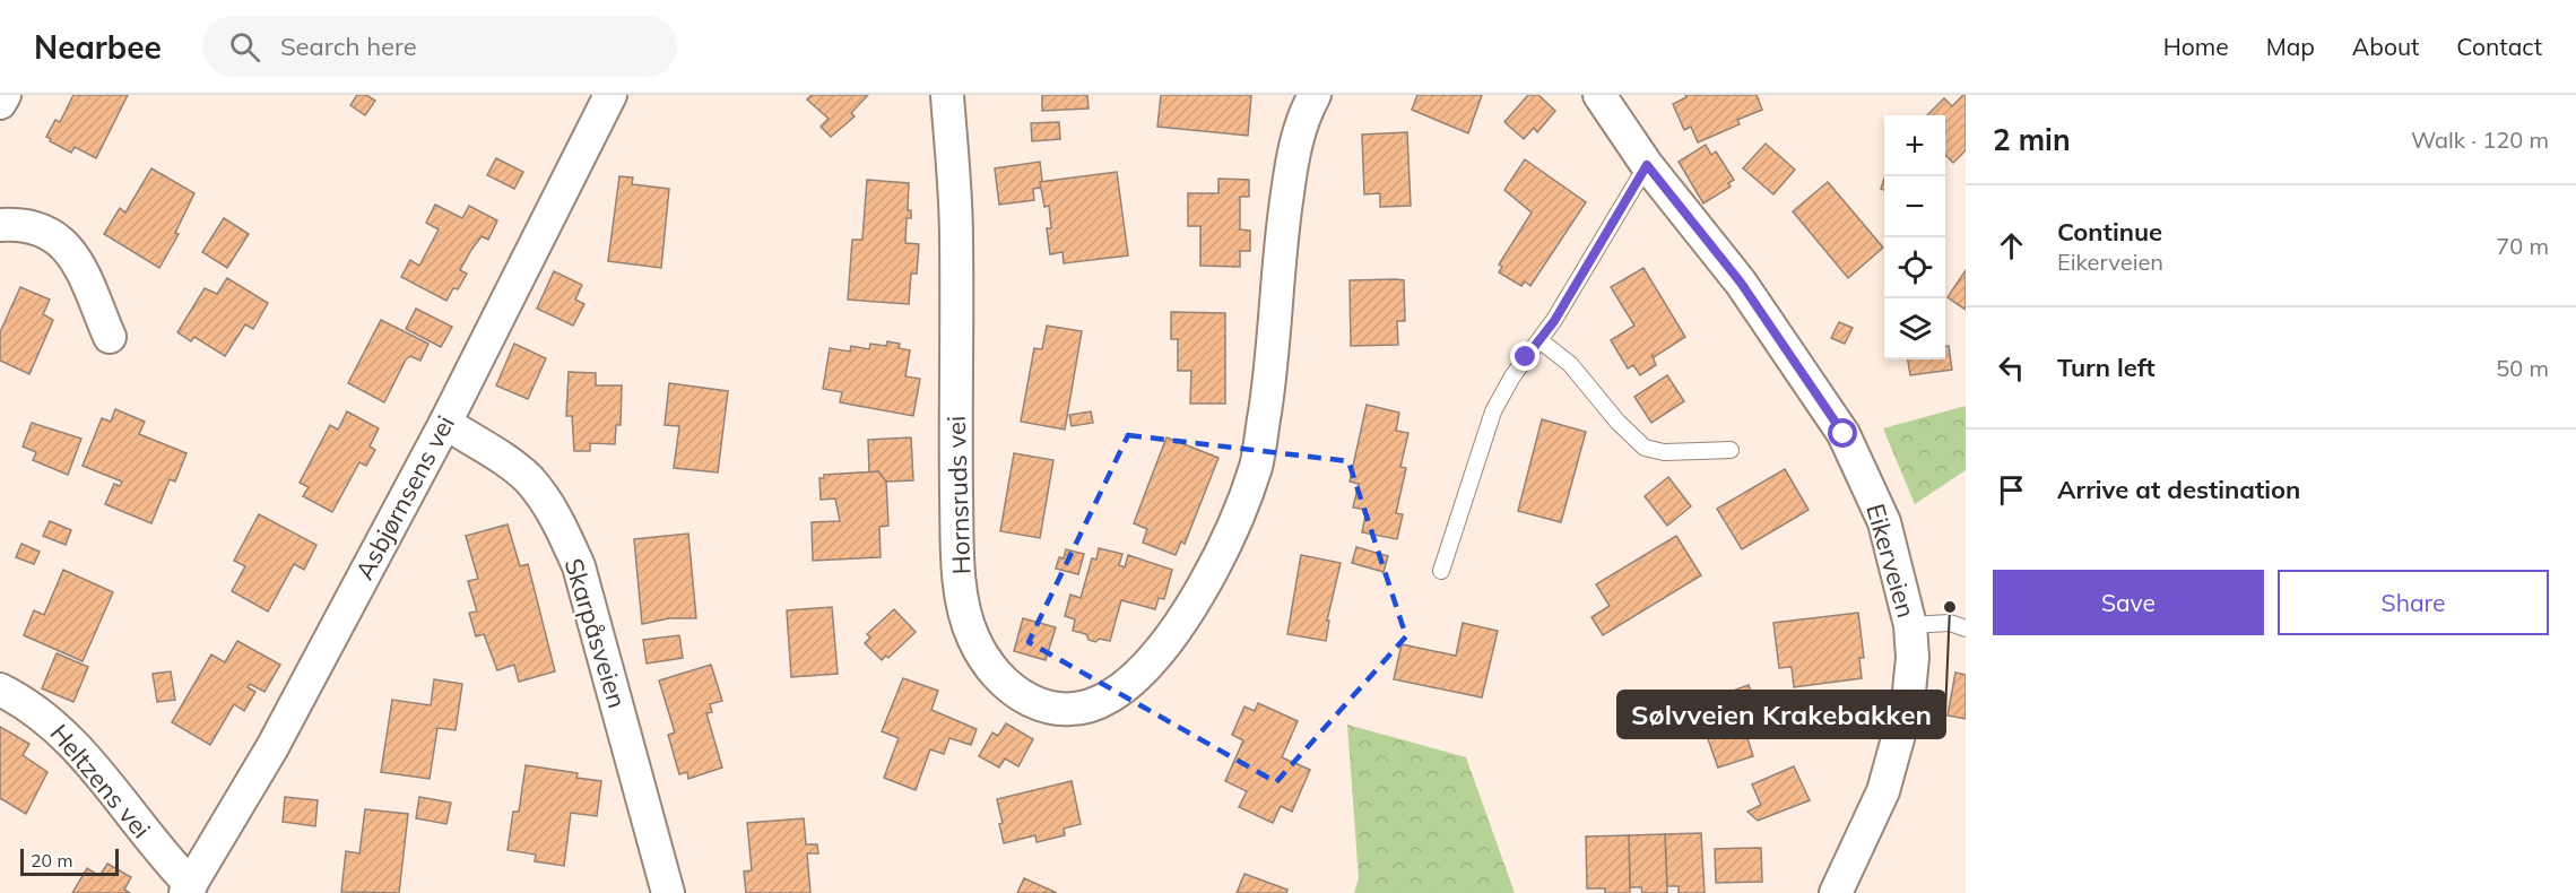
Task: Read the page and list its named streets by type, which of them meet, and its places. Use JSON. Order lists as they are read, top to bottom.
{
  "streets": {
    "street": [
      "Hornsruds vei",
      "Asbjørnsens vei",
      "Eikerveien",
      "Skarpåsveien",
      "Heltzens vei"
    ]
  },
  "crossings": [
    ["Asbjørnsens vei", "Skarpåsveien"],
    ["Asbjørnsens vei", "Heltzens vei"]
  ],
  "places": ["Sølvveien Krakebakken"],
  "scale_bar": "20 m",
  "page": {
    "header": "Nearbee",
    "search": "Search here",
    "nav": [
      "Home",
      "Map",
      "About",
      "Contact"
    ],
    "heading": ["2 min", "Walk · 120 m"],
    "map_buttons": ["+", "−"],
    "list": [
      ["Continue", "Eikerveien", "70 m"],
      ["Turn left", "50 m"],
      "Arrive at destination"
    ],
    "buttons": ["Save", "Share"],
    "scale": "20 m"
  }
}
